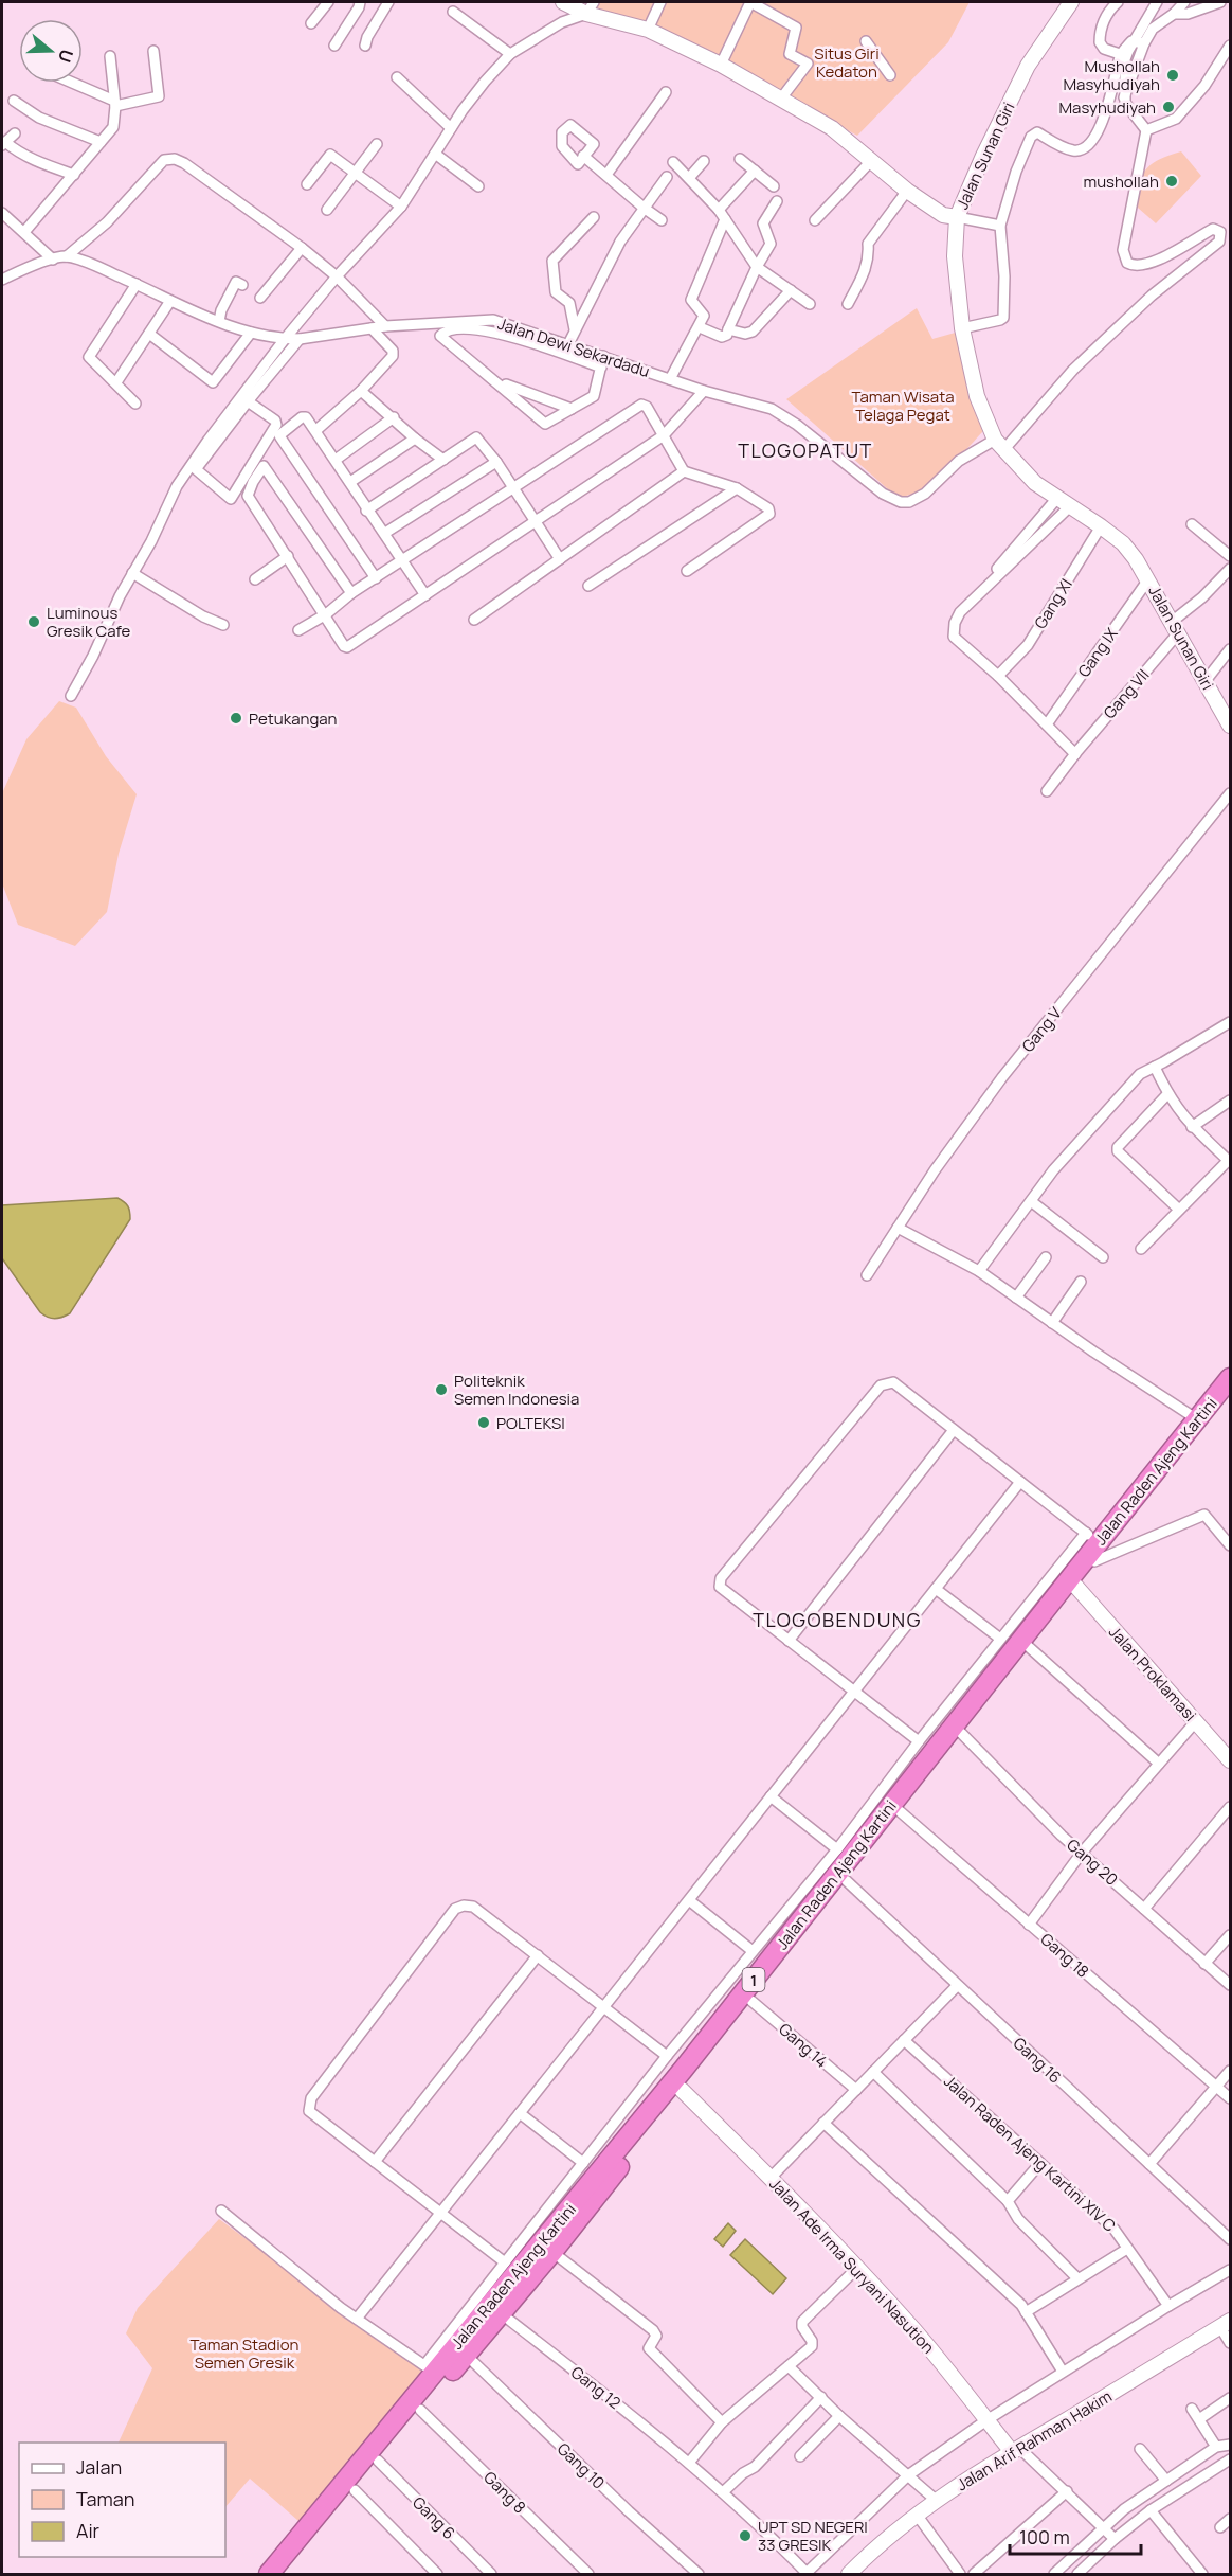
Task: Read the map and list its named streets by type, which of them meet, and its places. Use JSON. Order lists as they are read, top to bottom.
{
  "streets": {
    "highway": ["Jalan Raden Ajeng Kartini", "1"],
    "main road": [
      "Jalan Sunan Giri",
      "Jalan Proklamasi",
      "Jalan Ade Irma Suryani Nasution",
      "Jalan Arif Rahman Hakim"
    ],
    "street": [
      "Jalan Dewi Sekardadu",
      "Gang XI",
      "Gang IX",
      "Gang VII",
      "Gang V",
      "Gang 20",
      "Gang 18",
      "Gang 14",
      "Gang 16",
      "Jalan Raden Ajeng Kartini XIV C",
      "Gang 12",
      "Gang 10",
      "Gang 8",
      "Gang 6"
    ]
  },
  "crossings": [
    ["Jalan Sunan Giri", "Jalan Dewi Sekardadu"],
    ["Jalan Sunan Giri", "Gang XI"],
    ["Jalan Sunan Giri", "Gang IX"],
    ["Jalan Sunan Giri", "Gang VII"],
    ["Jalan Raden Ajeng Kartini", "Jalan Proklamasi"],
    ["Jalan Raden Ajeng Kartini", "Gang 20"],
    ["Jalan Raden Ajeng Kartini", "Gang 18"],
    ["Jalan Raden Ajeng Kartini", "Gang 14"],
    ["Jalan Raden Ajeng Kartini", "Gang 16"],
    ["Jalan Raden Ajeng Kartini", "Jalan Ade Irma Suryani Nasution"],
    ["Jalan Raden Ajeng Kartini", "Gang 12"],
    ["Jalan Raden Ajeng Kartini", "Gang 10"],
    ["Jalan Raden Ajeng Kartini", "Gang 8"],
    ["Jalan Raden Ajeng Kartini", "Gang 6"],
    ["Jalan Ade Irma Suryani Nasution", "Jalan Arif Rahman Hakim"]
  ],
  "districts": ["TLOGOPATUT", "TLOGOBENDUNG"],
  "parks": ["Situs Giri Kedaton", "Taman Wisata Telaga Pegat", "Taman Stadion Semen Gresik"],
  "places": [
    "Mushollah Masyhudiyah",
    "Masyhudiyah",
    "mushollah",
    "Luminous Gresik Cafe",
    "Petukangan",
    "Politeknik Semen Indonesia",
    "POLTEKSI",
    "UPT SD NEGERI 33 GRESIK"
  ],
  "legend": ["Jalan", "Taman", "Air"],
  "scale_bar": "100 m",
  "north": "right"
}
